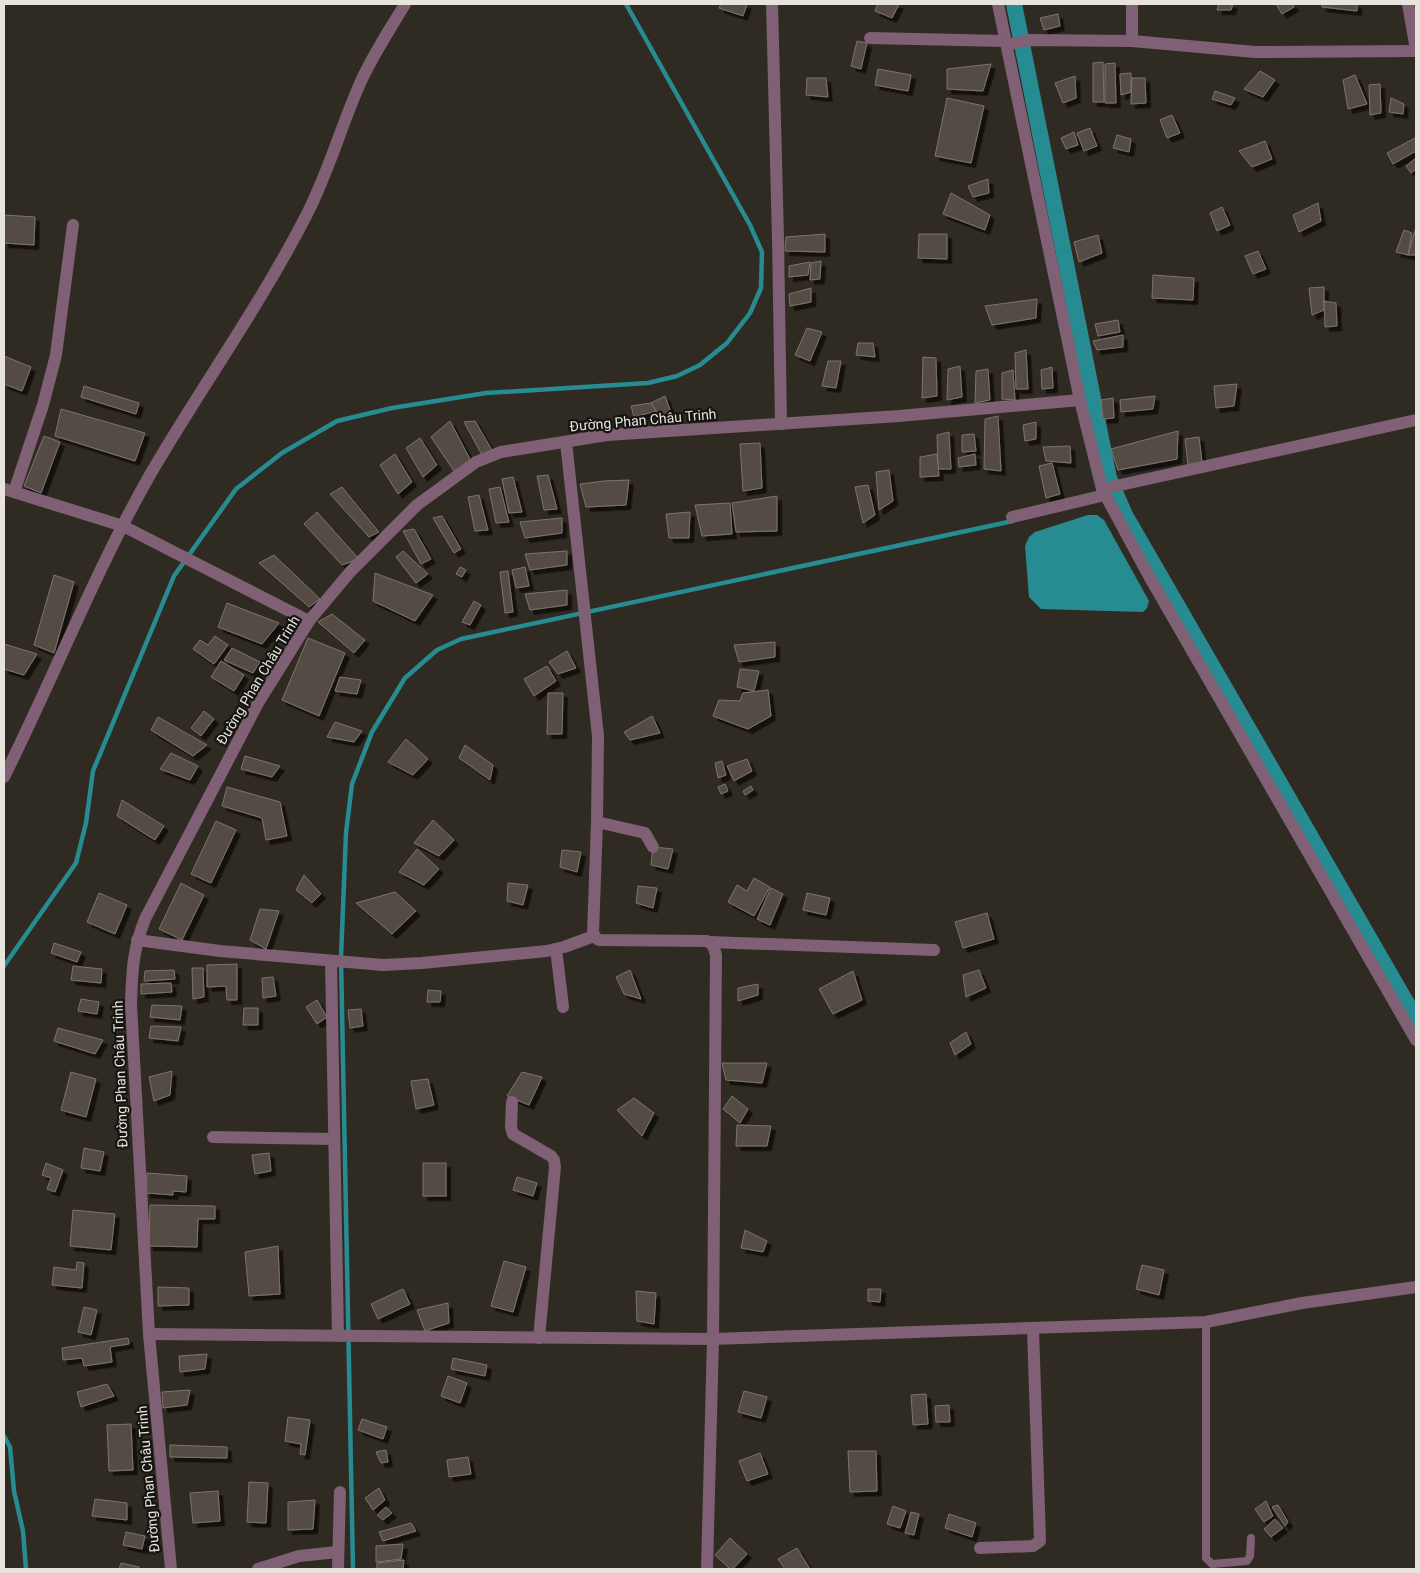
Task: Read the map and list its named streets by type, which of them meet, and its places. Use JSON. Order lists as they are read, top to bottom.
{
  "streets": {
    "street": ["Đường Phan Châu Trinh"]
  }
}
